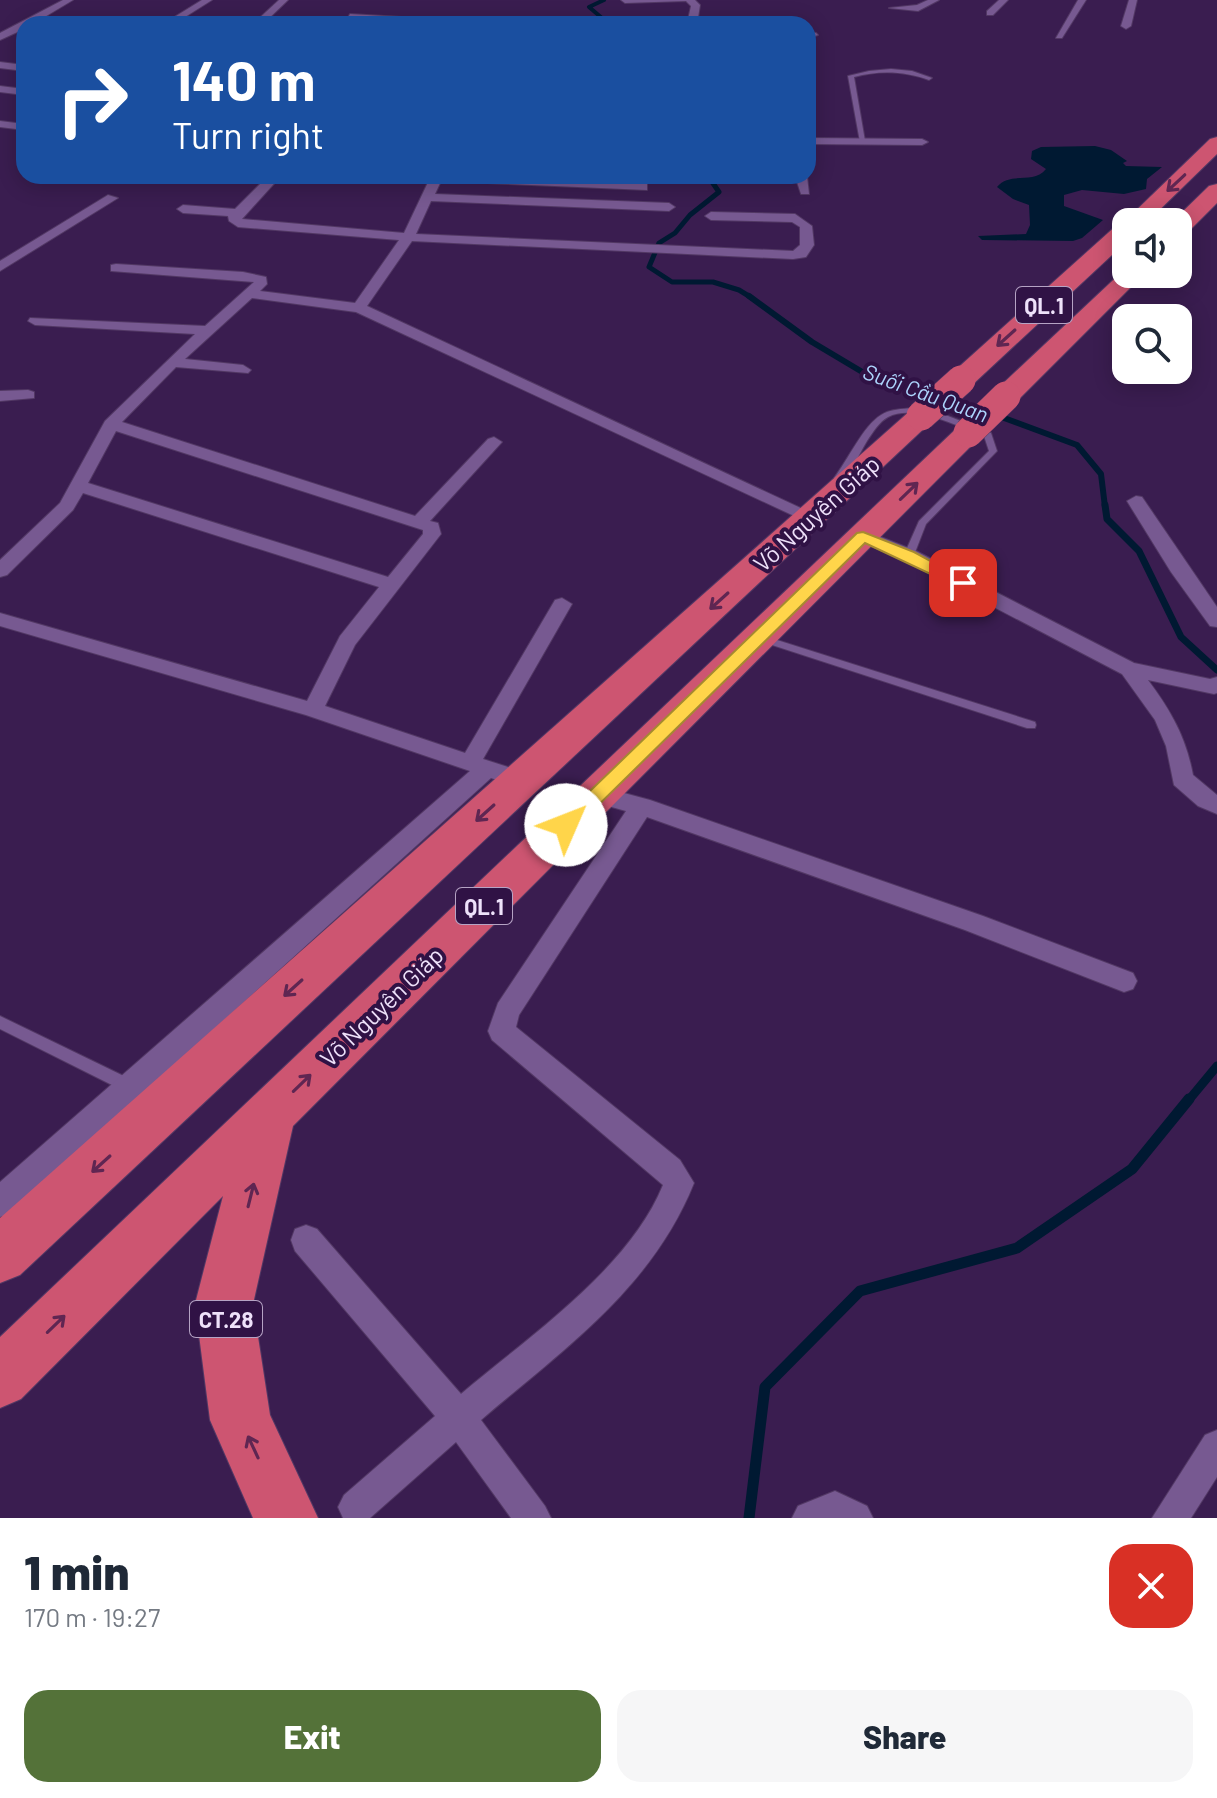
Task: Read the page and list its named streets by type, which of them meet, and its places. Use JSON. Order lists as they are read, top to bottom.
{
  "streets": {
    "highway": ["QL.1", "Võ Nguyên Giáp", "CT.28"]
  },
  "crossings": [
    ["Võ Nguyên Giáp", "CT.28"]
  ],
  "water": ["Suối Cầu Quan"],
  "page": {
    "turn": ["140 m", "Turn right"],
    "heading": ["1 min", "170 m · 19:27"],
    "buttons": ["Exit", "Share"]
  }
}
